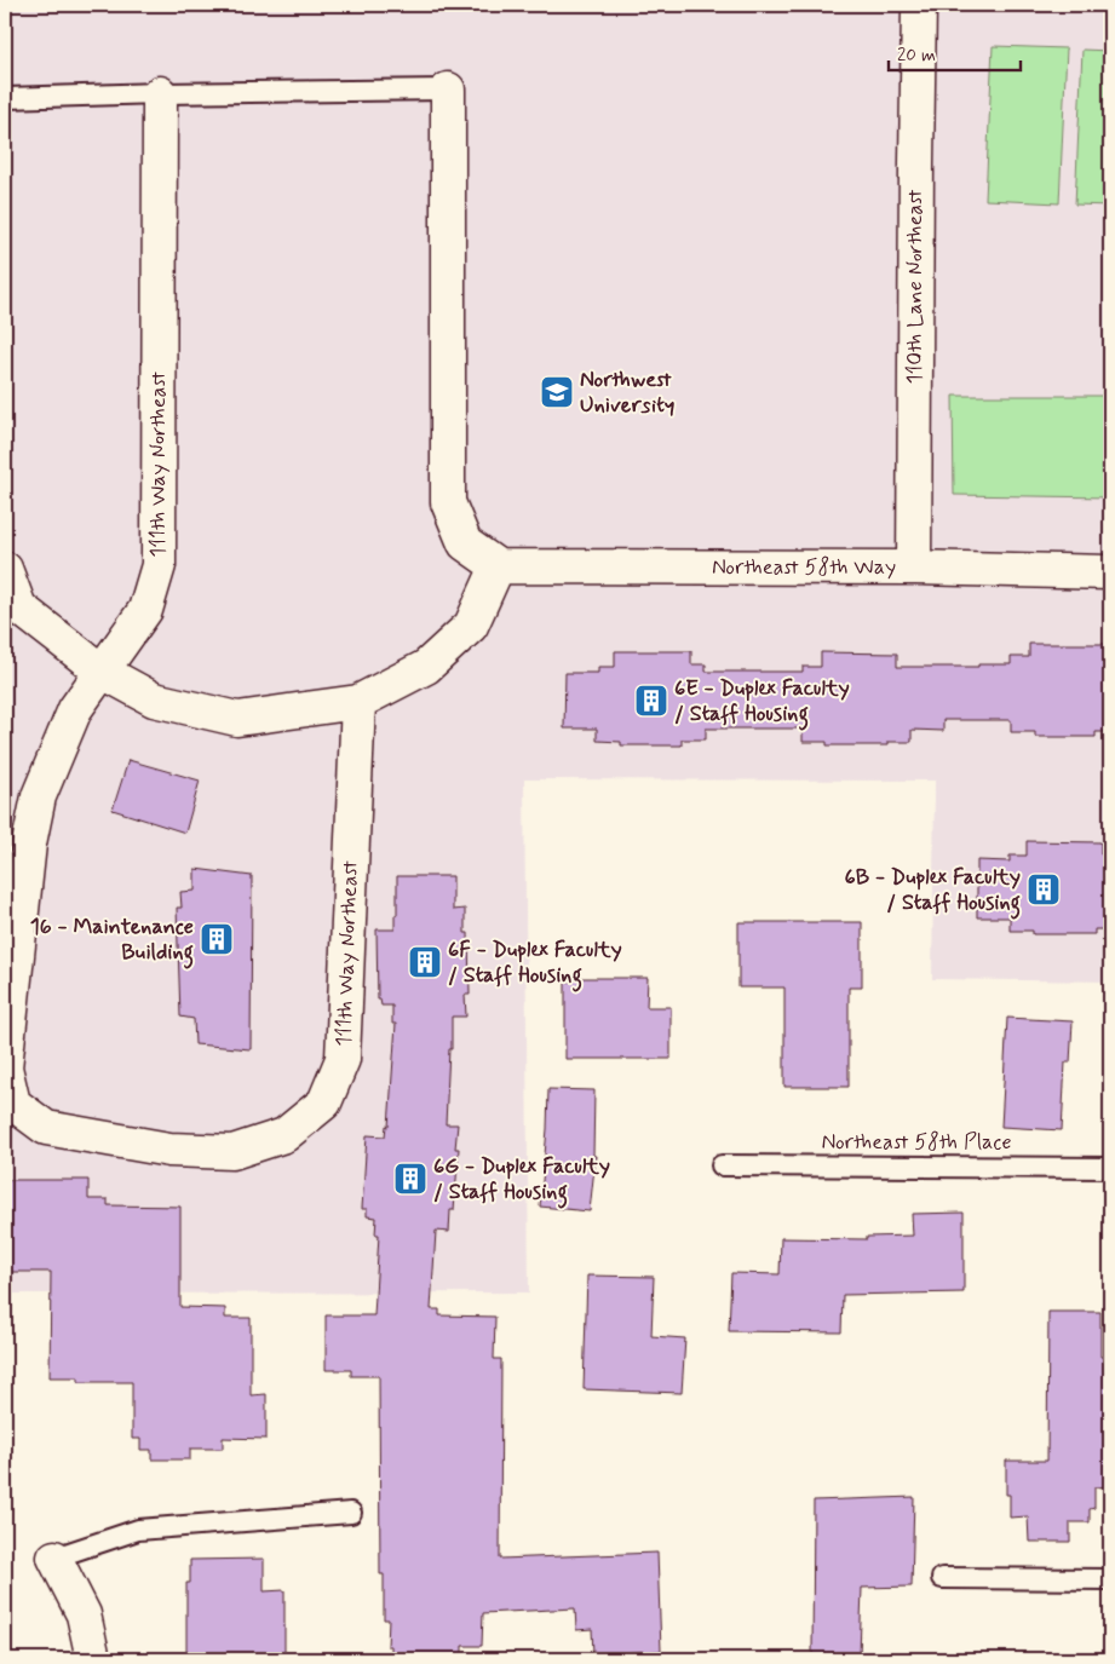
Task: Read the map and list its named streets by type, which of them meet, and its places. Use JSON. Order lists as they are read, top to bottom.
{
  "streets": {
    "street": ["110th Lane Northeast", "111th Way Northeast", "Northeast 58th Way"],
    "lane": ["Northeast 58th Place"]
  },
  "crossings": [
    ["110th Lane Northeast", "Northeast 58th Way"]
  ],
  "places": {
    "school or university": ["Northwest University"],
    "building": [
      "6E - Duplex Faculty / Staff Housing",
      "6B - Duplex Faculty / Staff Housing",
      "16 - Maintenance Building",
      "6F - Duplex Faculty / Staff Housing",
      "6G - Duplex Faculty / Staff Housing"
    ]
  },
  "scale_bar": "20 m"
}
